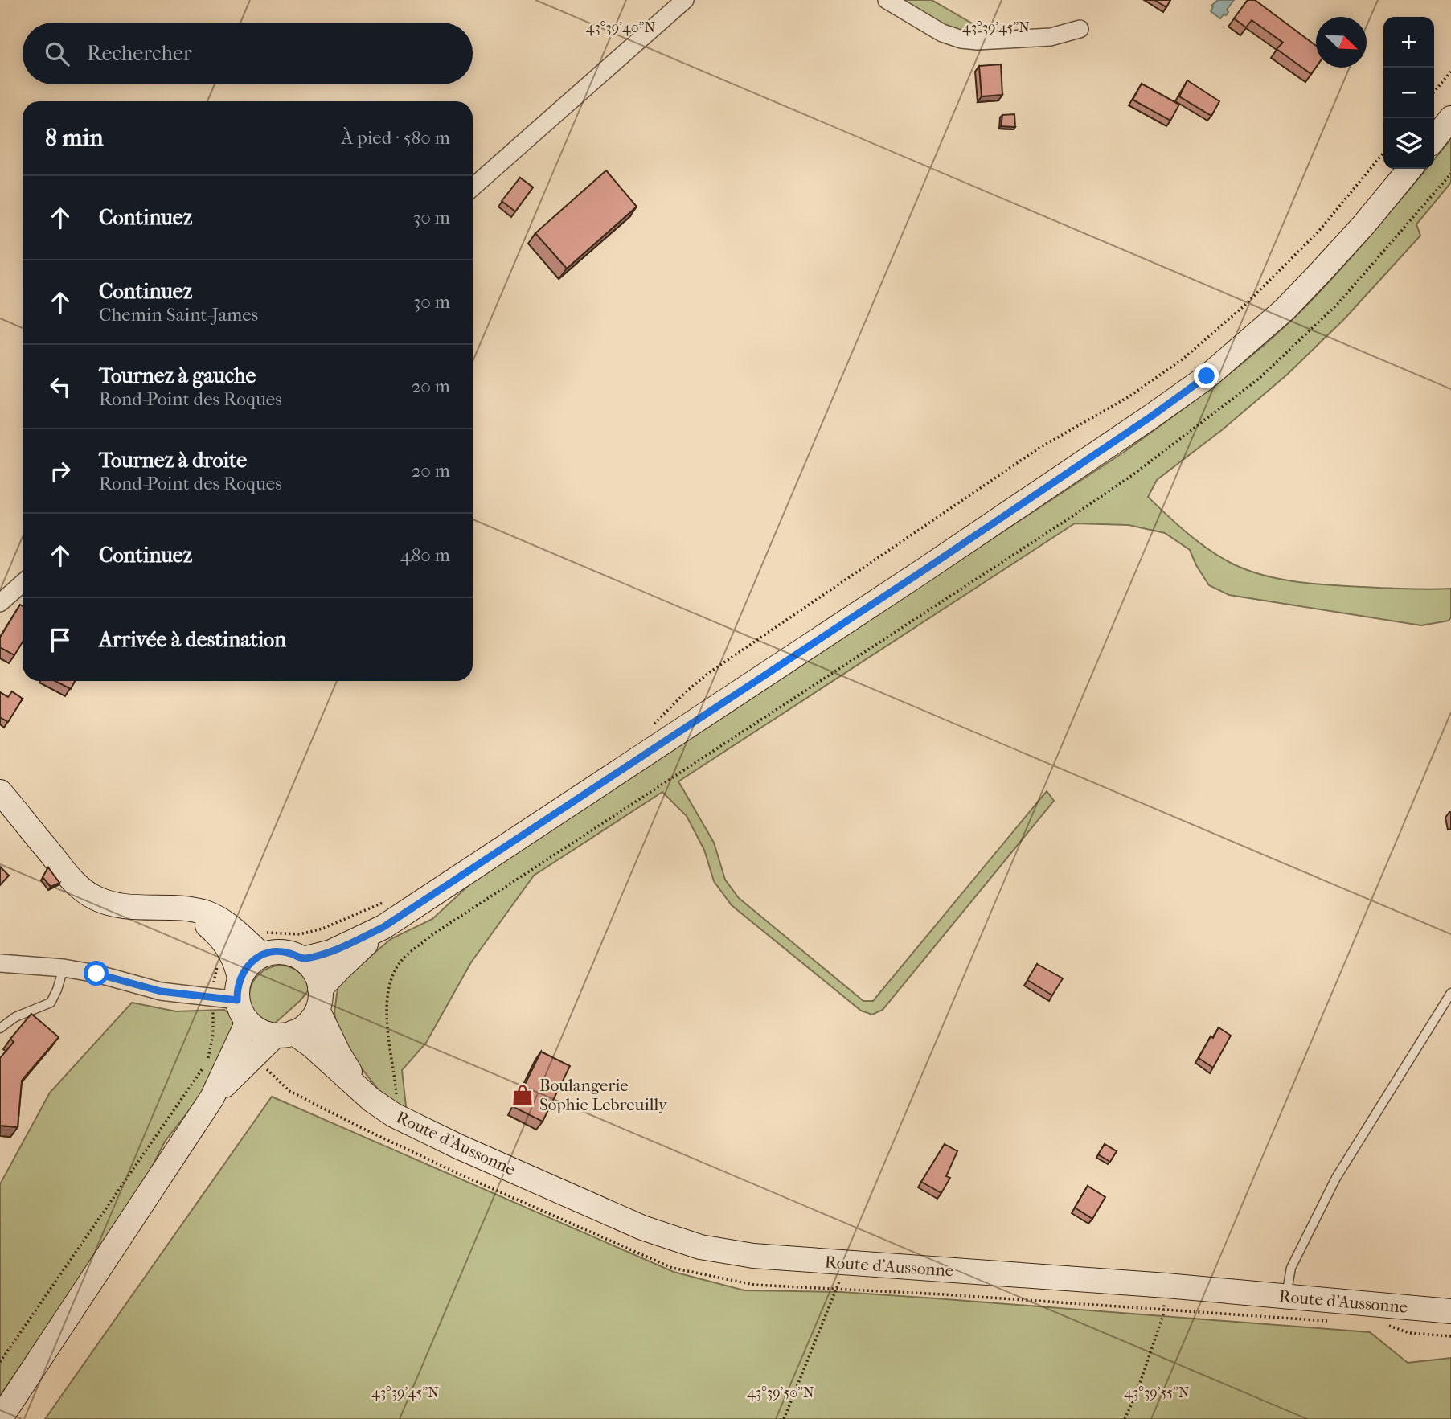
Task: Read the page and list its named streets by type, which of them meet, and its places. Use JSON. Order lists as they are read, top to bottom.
{
  "streets": {
    "main road": ["Route d'Aussonne"]
  },
  "places": {
    "shop": ["Boulangerie Sophie Lebreuilly"]
  },
  "north": "bottom right",
  "page": {
    "map_buttons": ["+", "−"],
    "search": "Rechercher",
    "heading": ["8 min", "À pied · 580 m"],
    "list": [
      ["Continuez", "30 m"],
      ["Continuez", "Chemin Saint-James", "30 m"],
      ["Tournez à gauche", "Rond-Point des Roques", "20 m"],
      ["Tournez à droite", "Rond-Point des Roques", "20 m"],
      ["Continuez", "480 m"],
      "Arrivée à destination"
    ]
  },
  "coordinates": [
    "43°39'40\"N",
    "43°39'45\"N",
    "43°39'50\"N",
    "43°39'55\"N"
  ]
}
